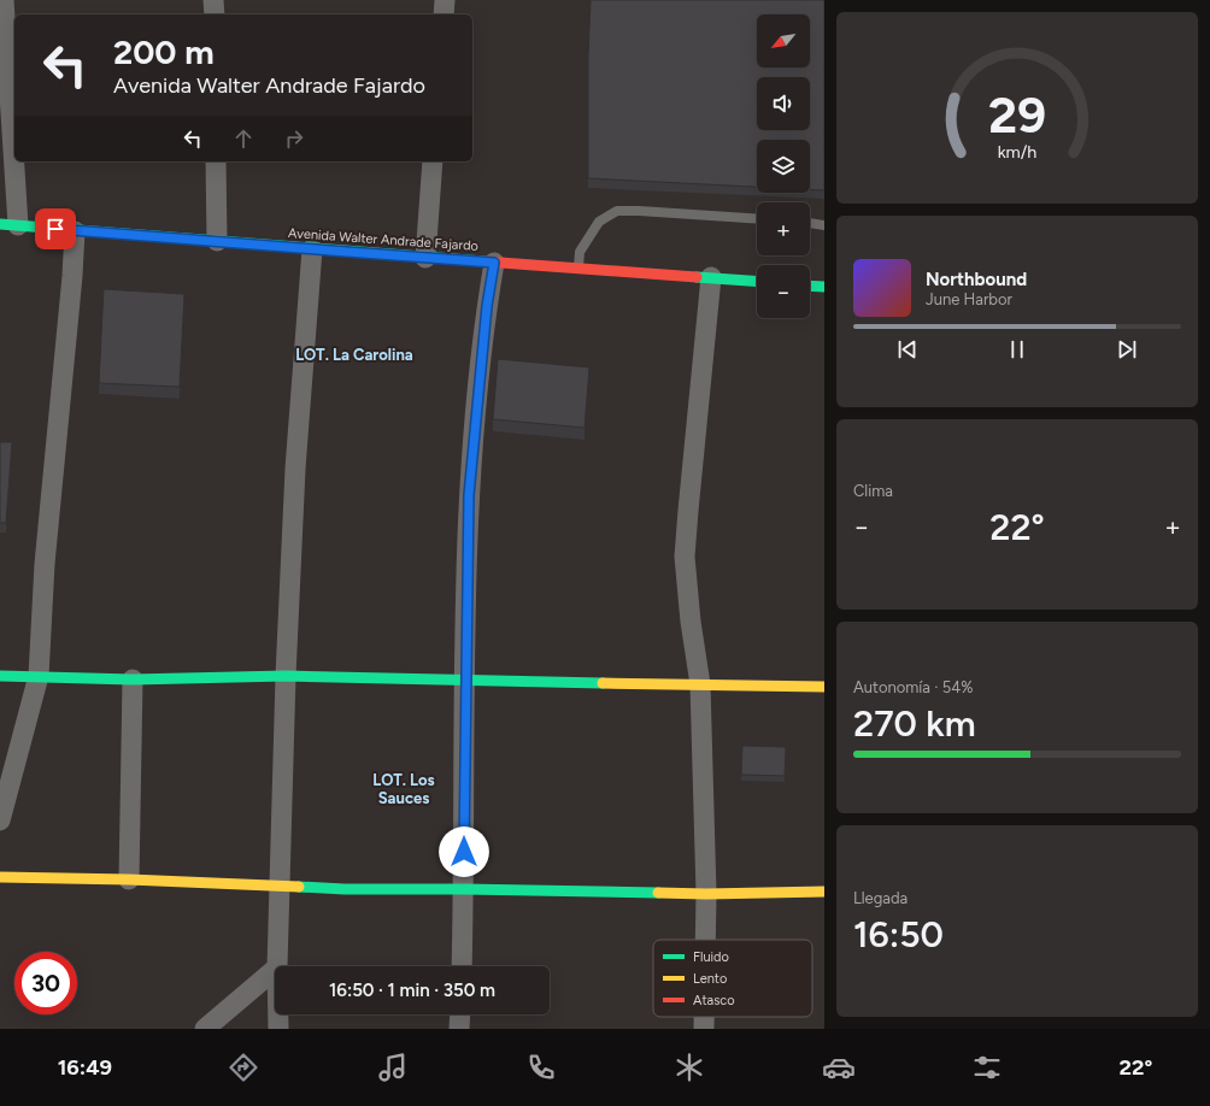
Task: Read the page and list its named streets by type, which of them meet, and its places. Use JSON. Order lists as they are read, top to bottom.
{
  "streets": {
    "street": ["Avenida Walter Andrade Fajardo"]
  },
  "districts": ["LOT. La Carolina", "LOT. Los Sauces"],
  "legend": ["Fluido", "Lento", "Atasco"],
  "north": "bottom left",
  "page": {
    "map_buttons": ["+", "−"],
    "turn": ["200 m", "Avenida Walter Andrade Fajardo"],
    "song": ["Northbound", "June Harbor"],
    "tile": [
      "Clima",
      ["Autonomía · 54%", "270 km"],
      ["Llegada", "16:50"]
    ],
    "heat": ["−", "22°", "+"],
    "limit": "30",
    "trip": "16:50 · 1 min · 350 m",
    "tabs": ["16:49", "22°"],
    "gauge": ["29", "km/h"]
  }
}
